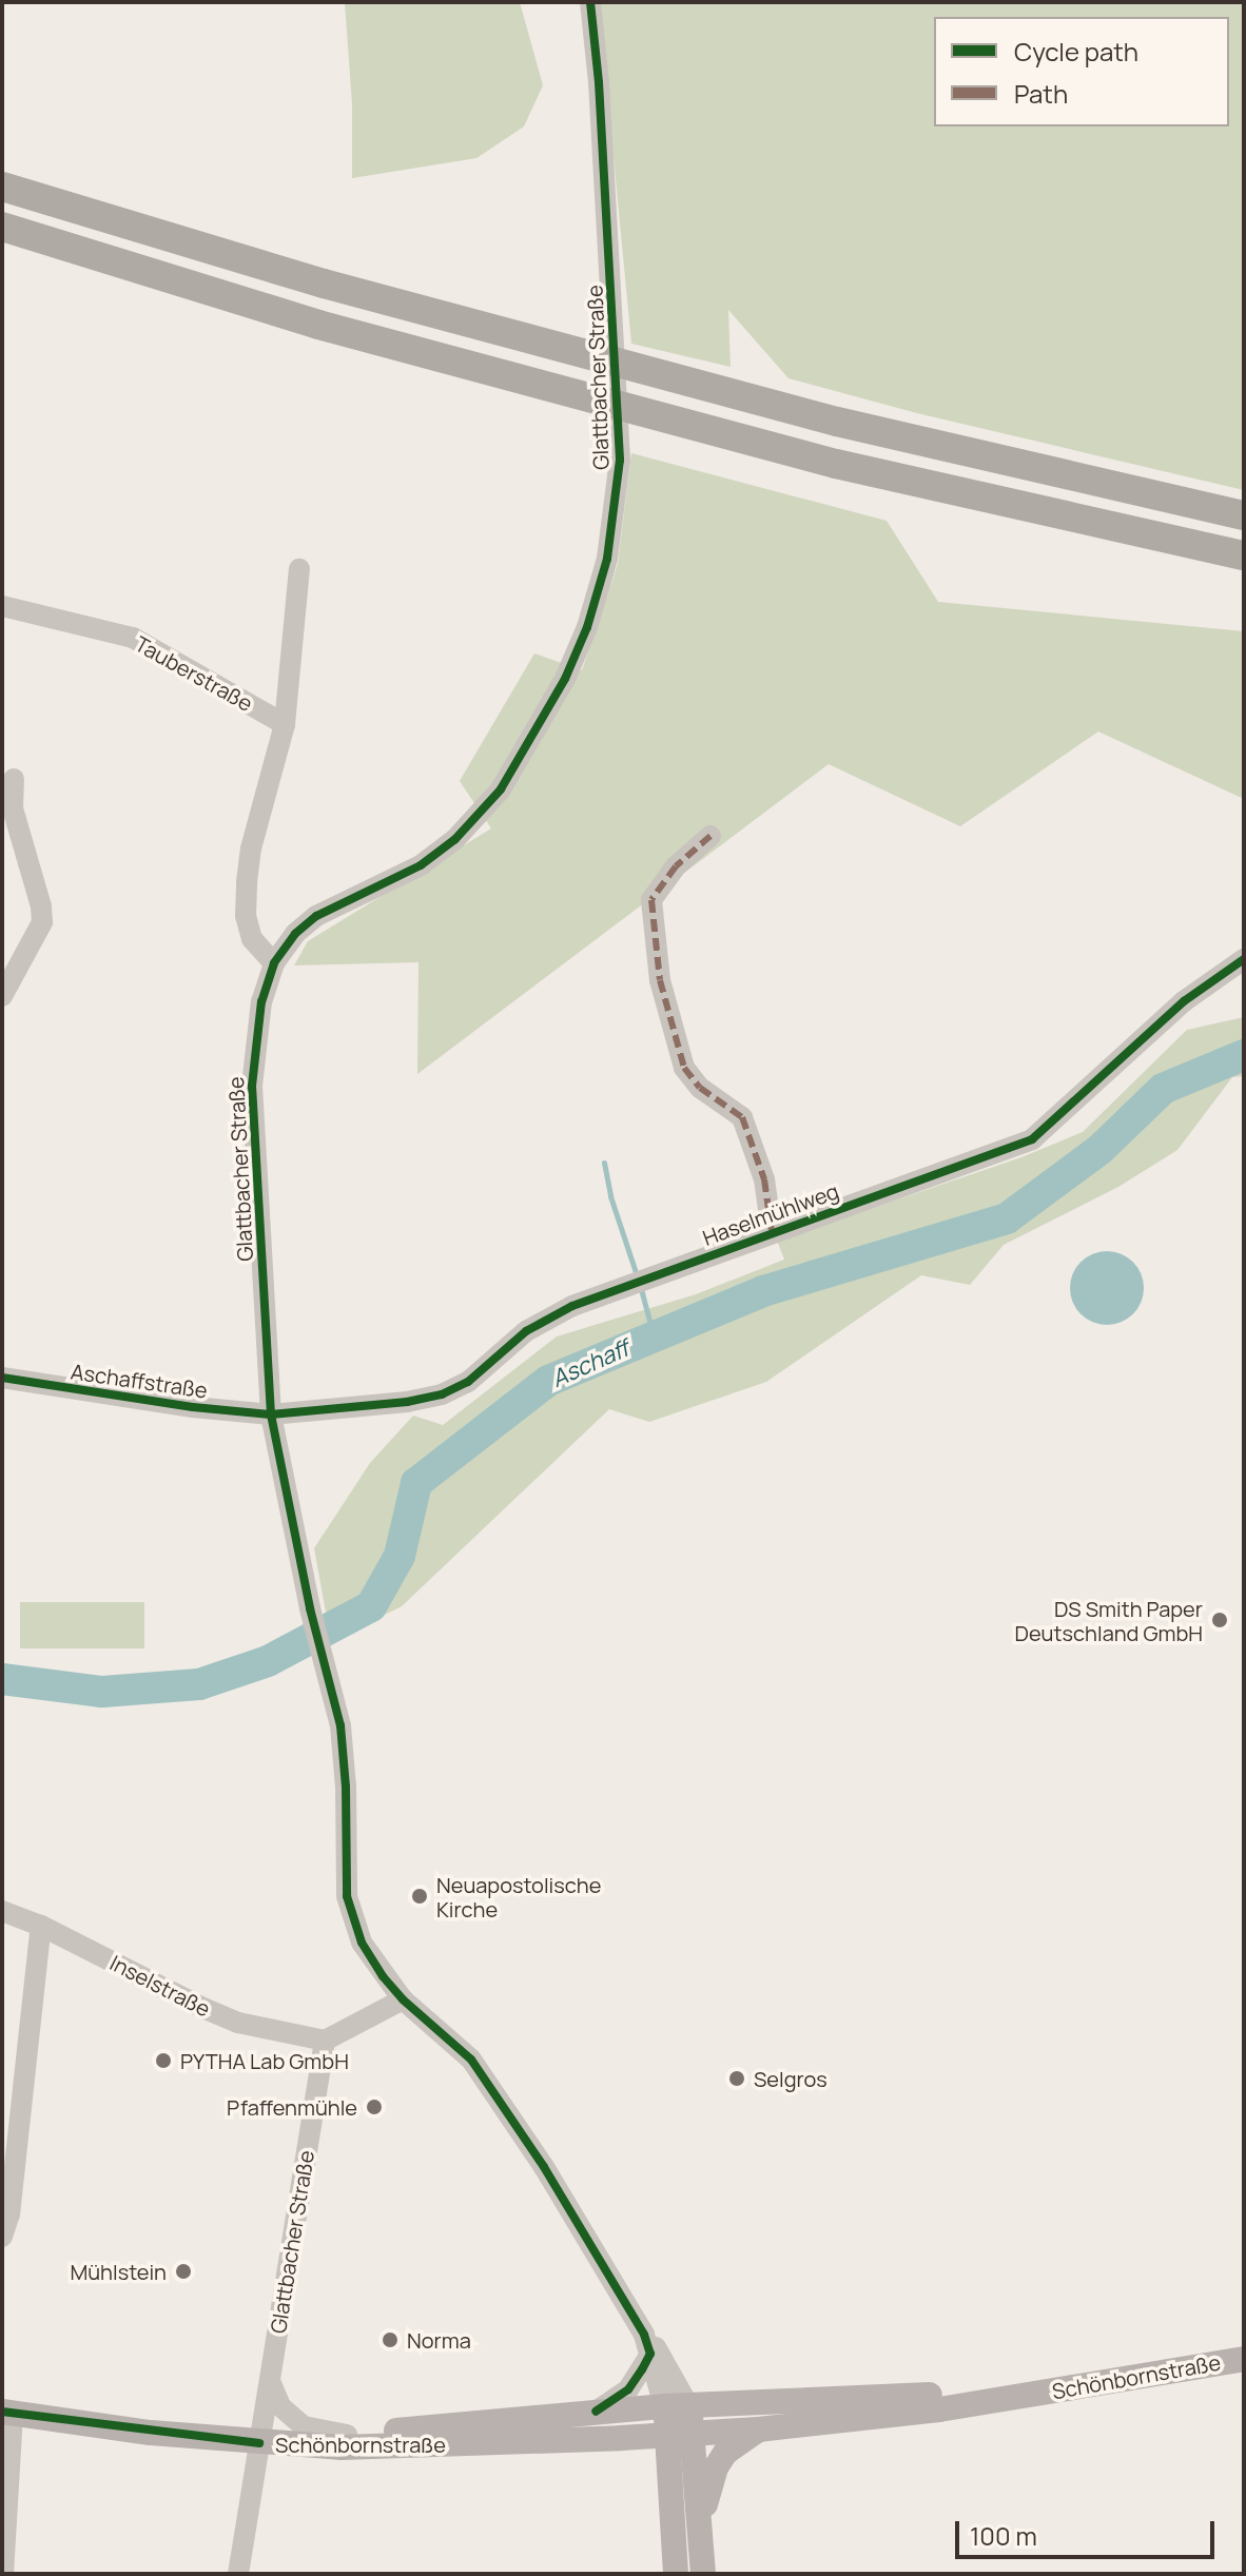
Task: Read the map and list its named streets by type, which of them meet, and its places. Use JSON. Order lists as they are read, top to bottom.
{
  "streets": {
    "main road": ["Schönbornstraße"],
    "street": [
      "Glattbacher Straße",
      "Tauberstraße",
      "Haselmühlweg",
      "Aschaffstraße",
      "Inselstraße"
    ]
  },
  "crossings": [
    ["Glattbacher Straße", "Tauberstraße"],
    ["Glattbacher Straße", "Haselmühlweg"],
    ["Glattbacher Straße", "Aschaffstraße"],
    ["Glattbacher Straße", "Inselstraße"],
    ["Glattbacher Straße", "Schönbornstraße"],
    ["Haselmühlweg", "Aschaffstraße"]
  ],
  "water": ["Aschaff"],
  "places": [
    "DS Smith Paper Deutschland GmbH",
    "Neuapostolische Kirche",
    "PYTHA Lab GmbH",
    "Selgros",
    "Pfaffenmühle",
    "Mühlstein",
    "Norma"
  ],
  "legend": ["Cycle path", "Path"],
  "scale_bar": "100 m"
}
